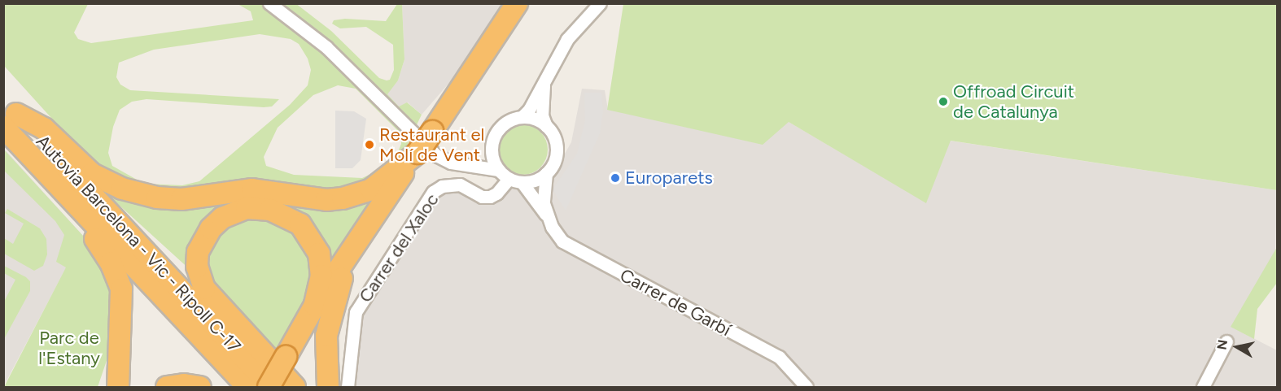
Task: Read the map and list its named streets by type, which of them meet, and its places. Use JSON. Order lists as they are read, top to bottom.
{
  "streets": {
    "highway": ["Autovia Barcelona - Vic - Ripoll C-17"],
    "street": ["Carrer del Xaloc", "Carrer de Garbí"]
  },
  "crossings": [
    ["Carrer del Xaloc", "Carrer de Garbí"]
  ],
  "parks": ["Parc de l'Estany"],
  "places": ["Offroad Circuit de Catalunya", "Restaurant el Molí de Vent", "Europarets"],
  "north": "left"
}
